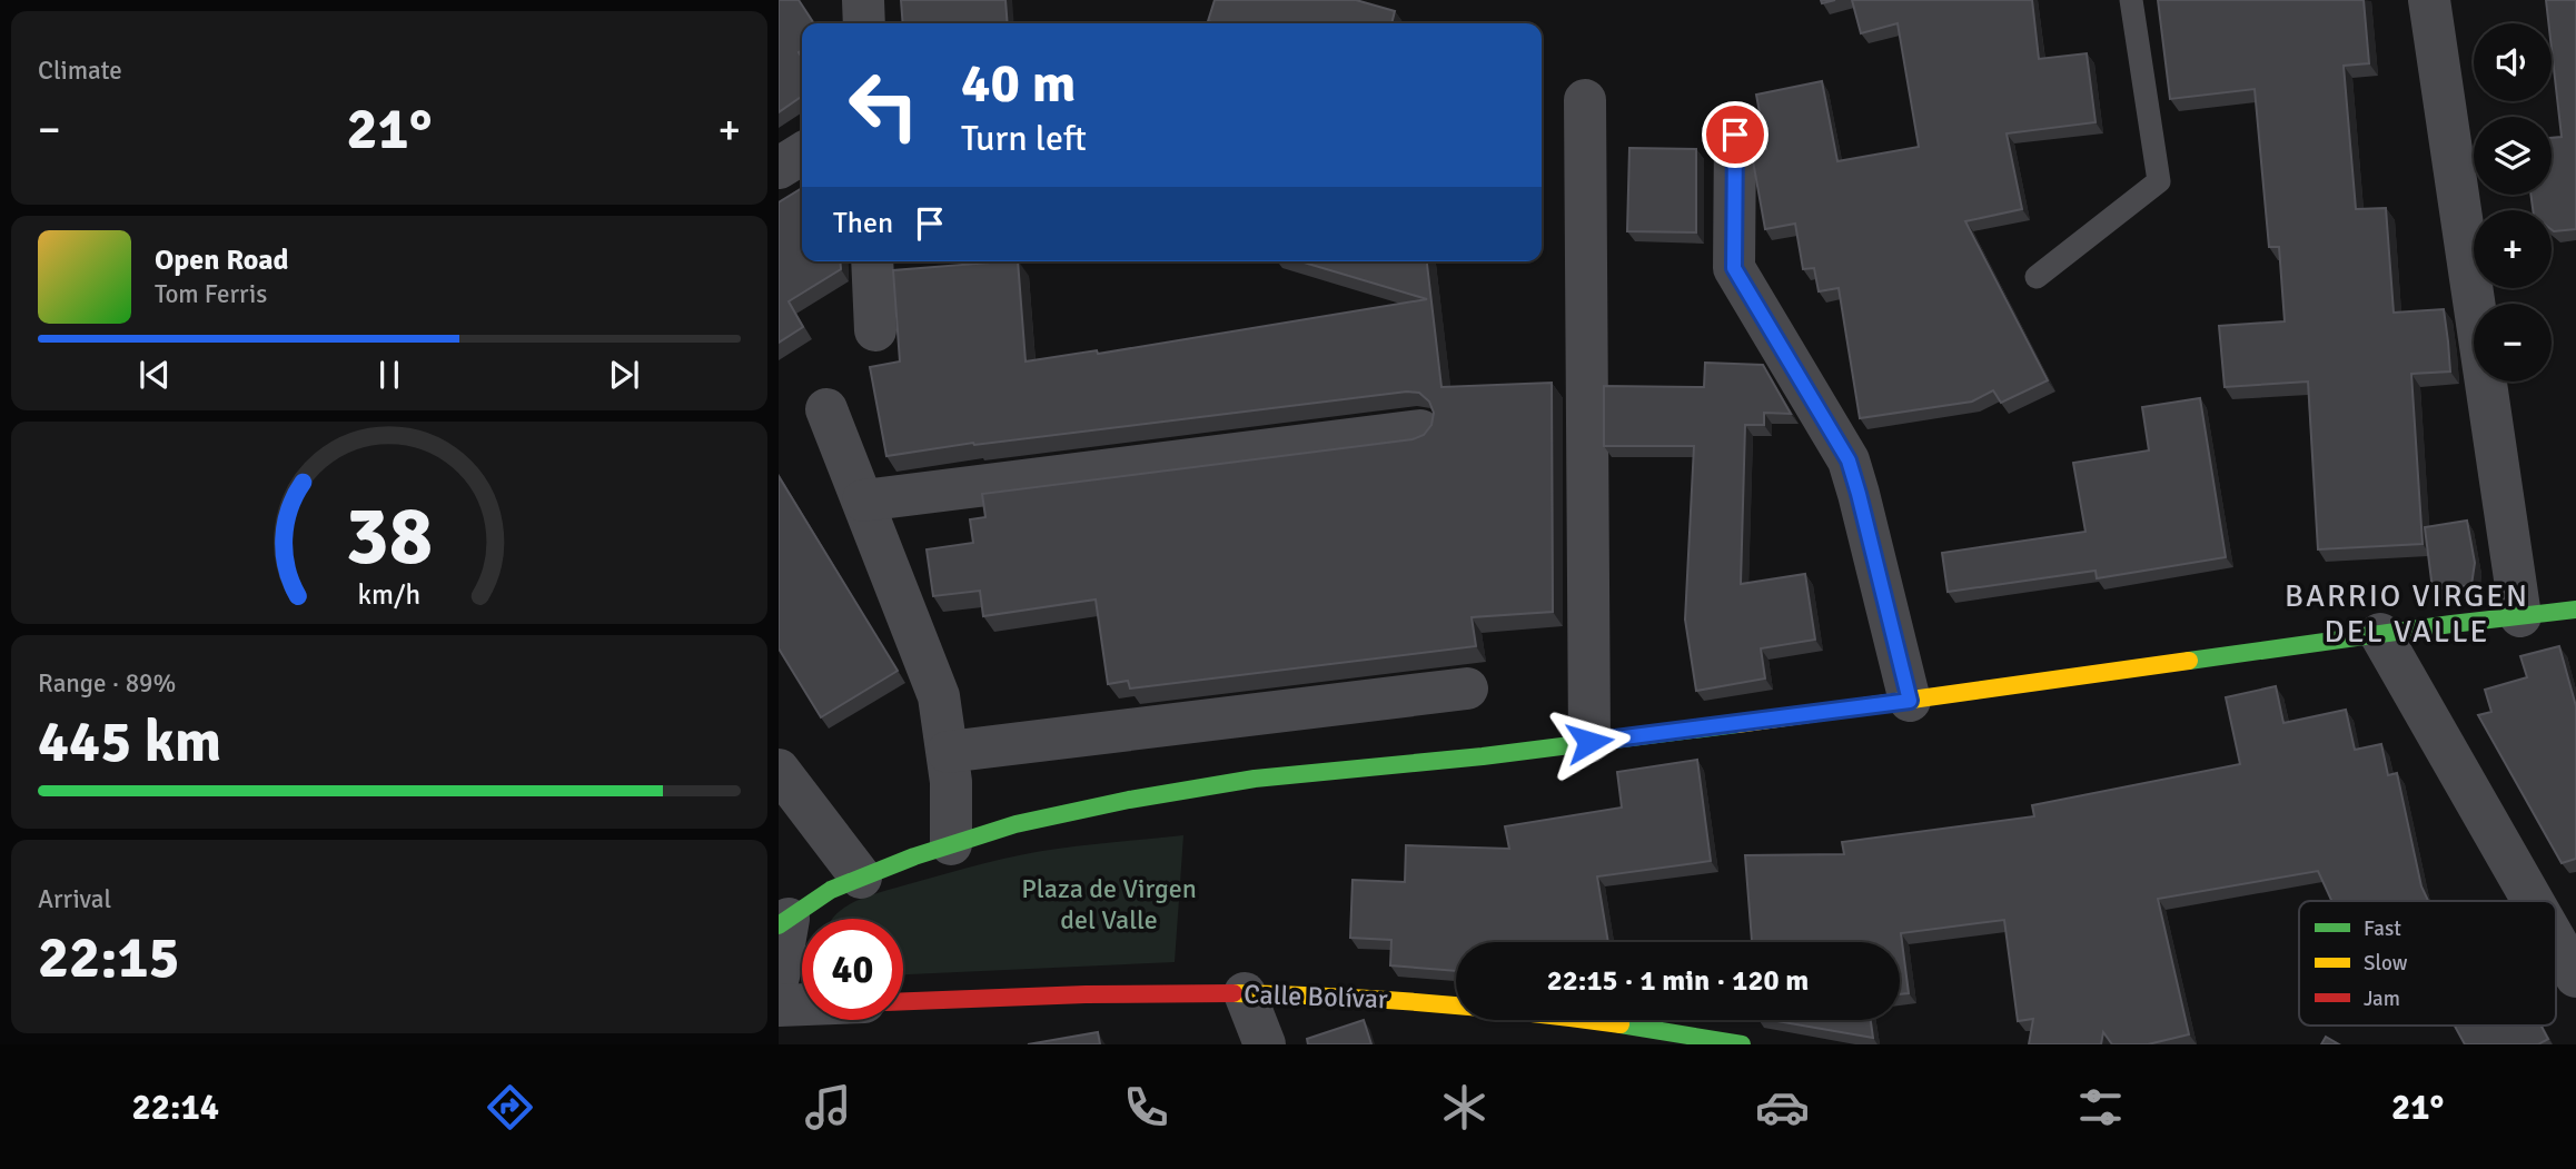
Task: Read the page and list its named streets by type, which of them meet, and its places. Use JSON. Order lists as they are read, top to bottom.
{
  "streets": {
    "street": ["Calle Bolívar"]
  },
  "districts": ["BARRIO VIRGEN DEL VALLE"],
  "parks": ["Plaza de Virgen del Valle"],
  "legend": ["Fast", "Slow", "Jam"],
  "page": {
    "tile": [
      "Climate",
      ["Range · 89%", "445 km"],
      ["Arrival", "22:15"]
    ],
    "map_buttons": ["+", "−"],
    "turn": ["40 m", "Turn left"],
    "heat": ["−", "21°", "+"],
    "then": "Then",
    "song": ["Open Road", "Tom Ferris"],
    "limit": "40",
    "trip": "22:15 · 1 min · 120 m",
    "tabs": ["22:14", "21°"],
    "gauge": ["38", "km/h"]
  }
}
